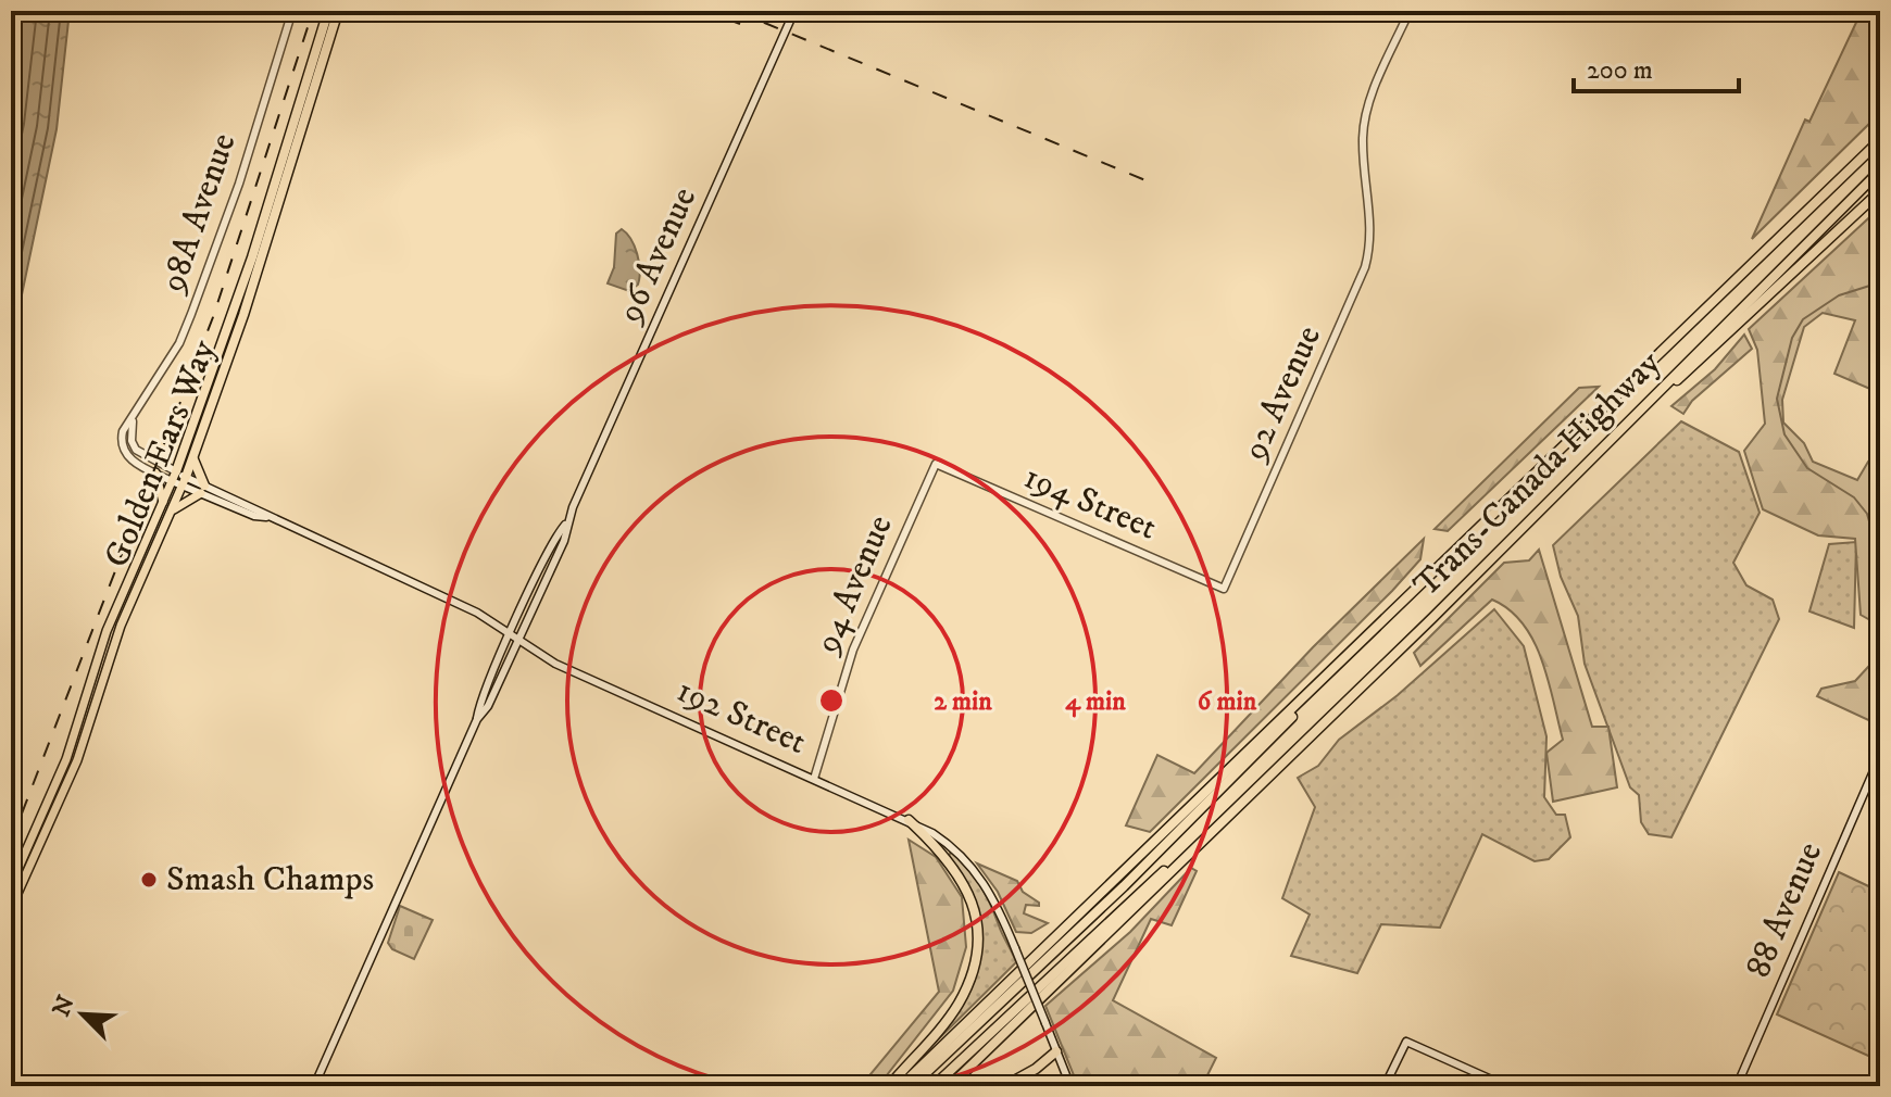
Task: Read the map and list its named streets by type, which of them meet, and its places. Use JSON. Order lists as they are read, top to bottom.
{
  "streets": {
    "highway": ["Golden Ears Way", "Trans-Canada Highway"],
    "main road": [
      "98A Avenue",
      "96 Avenue",
      "92 Avenue",
      "194 Street",
      "94 Avenue",
      "192 Street",
      "88 Avenue"
    ]
  },
  "crossings": [
    ["98A Avenue", "192 Street"],
    ["96 Avenue", "192 Street"],
    ["92 Avenue", "194 Street"],
    ["Golden Ears Way", "192 Street"],
    ["194 Street", "94 Avenue"],
    ["94 Avenue", "192 Street"]
  ],
  "places": ["Smash Champs"],
  "scale_bar": "200 m",
  "north": "top left",
  "rings": ["2 min", "4 min", "6 min"]
}
